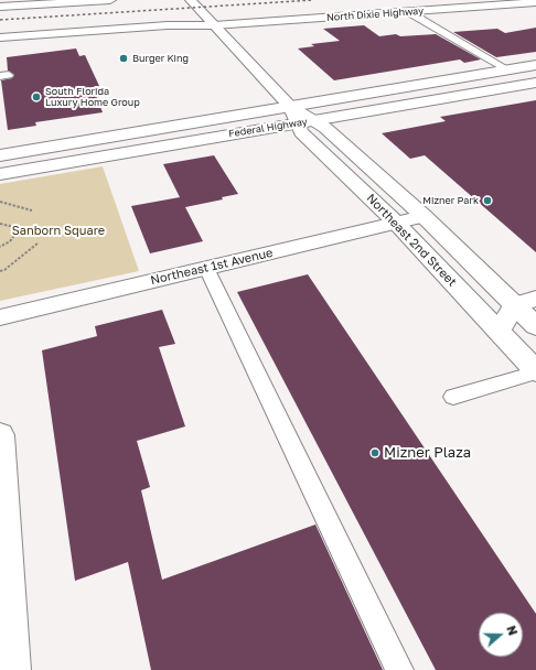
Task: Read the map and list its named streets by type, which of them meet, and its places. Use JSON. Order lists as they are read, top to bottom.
{
  "streets": {
    "main road": [
      "North Dixie Highway",
      "Federal Highway",
      "Northeast 2nd Street",
      "Northeast 1st Avenue"
    ]
  },
  "crossings": [
    ["North Dixie Highway", "Northeast 2nd Street"],
    ["Federal Highway", "Northeast 2nd Street"],
    ["Northeast 2nd Street", "Northeast 1st Avenue"]
  ],
  "parks": ["Sanborn Square"],
  "places": [
    "Burger King",
    "South Florida Luxury Home Group",
    "Mizner Park",
    "Mizner Plaza"
  ],
  "north": "right"
}
